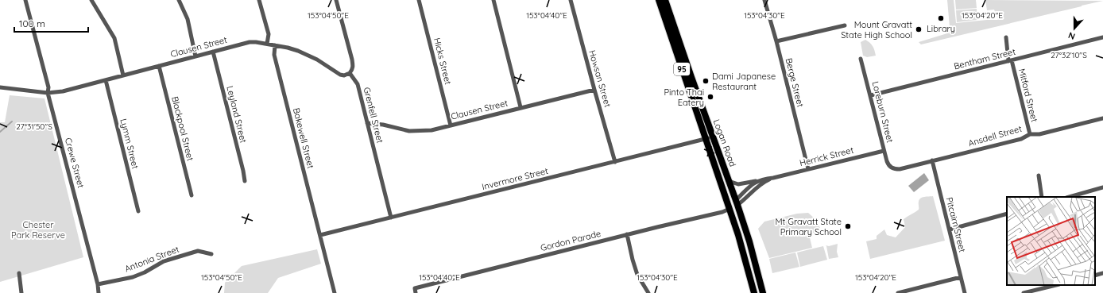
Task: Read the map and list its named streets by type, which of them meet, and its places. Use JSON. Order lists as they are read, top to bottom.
{
  "streets": {
    "main road": ["95", "Logan Road"],
    "street": [
      "Clausen Street",
      "Bentham Street",
      "Hicks Street",
      "Howsan Street",
      "Berge Street",
      "Mitford Street",
      "Loreburn Street",
      "Leyland Street",
      "Grenfell Street",
      "Blackpool Street",
      "Ansdell Street",
      "Bakewell Street",
      "Lymm Street",
      "Herrick Street",
      "Crewe Street",
      "Invermore Street",
      "Pitcairn Street",
      "Gordon Parade",
      "Antonia Street"
    ]
  },
  "crossings": [
    ["Clausen Street", "Hicks Street"],
    ["Clausen Street", "Howsan Street"],
    ["Clausen Street", "Leyland Street"],
    ["Clausen Street", "Grenfell Street"],
    ["Clausen Street", "Blackpool Street"],
    ["Clausen Street", "Bakewell Street"],
    ["Clausen Street", "Lymm Street"],
    ["Clausen Street", "Crewe Street"],
    ["Bentham Street", "Mitford Street"],
    ["Bentham Street", "Loreburn Street"],
    ["Howsan Street", "Invermore Street"],
    ["Berge Street", "Herrick Street"],
    ["Mitford Street", "Ansdell Street"],
    ["Loreburn Street", "Ansdell Street"],
    ["Loreburn Street", "Herrick Street"],
    ["Grenfell Street", "Invermore Street"],
    ["Ansdell Street", "Pitcairn Street"],
    ["Bakewell Street", "Invermore Street"],
    ["Logan Road", "Herrick Street"],
    ["Logan Road", "Invermore Street"],
    ["Logan Road", "Gordon Parade"],
    ["Crewe Street", "Antonia Street"]
  ],
  "parks": ["Chester Park Reserve"],
  "places": [
    "Library",
    "Mount Gravatt State High School",
    "Dami Japanese Restaurant",
    "Pinto Thai Eatery",
    "Mt Gravatt State Primary School"
  ],
  "scale_bar": "100 m",
  "north": "bottom",
  "coordinates": [
    "153°04'20\"E",
    "153°04'50\"E",
    "153°04'40\"E",
    "153°04'30\"E",
    "27°32'10\"S",
    "27°31'50\"S"
  ]
}
